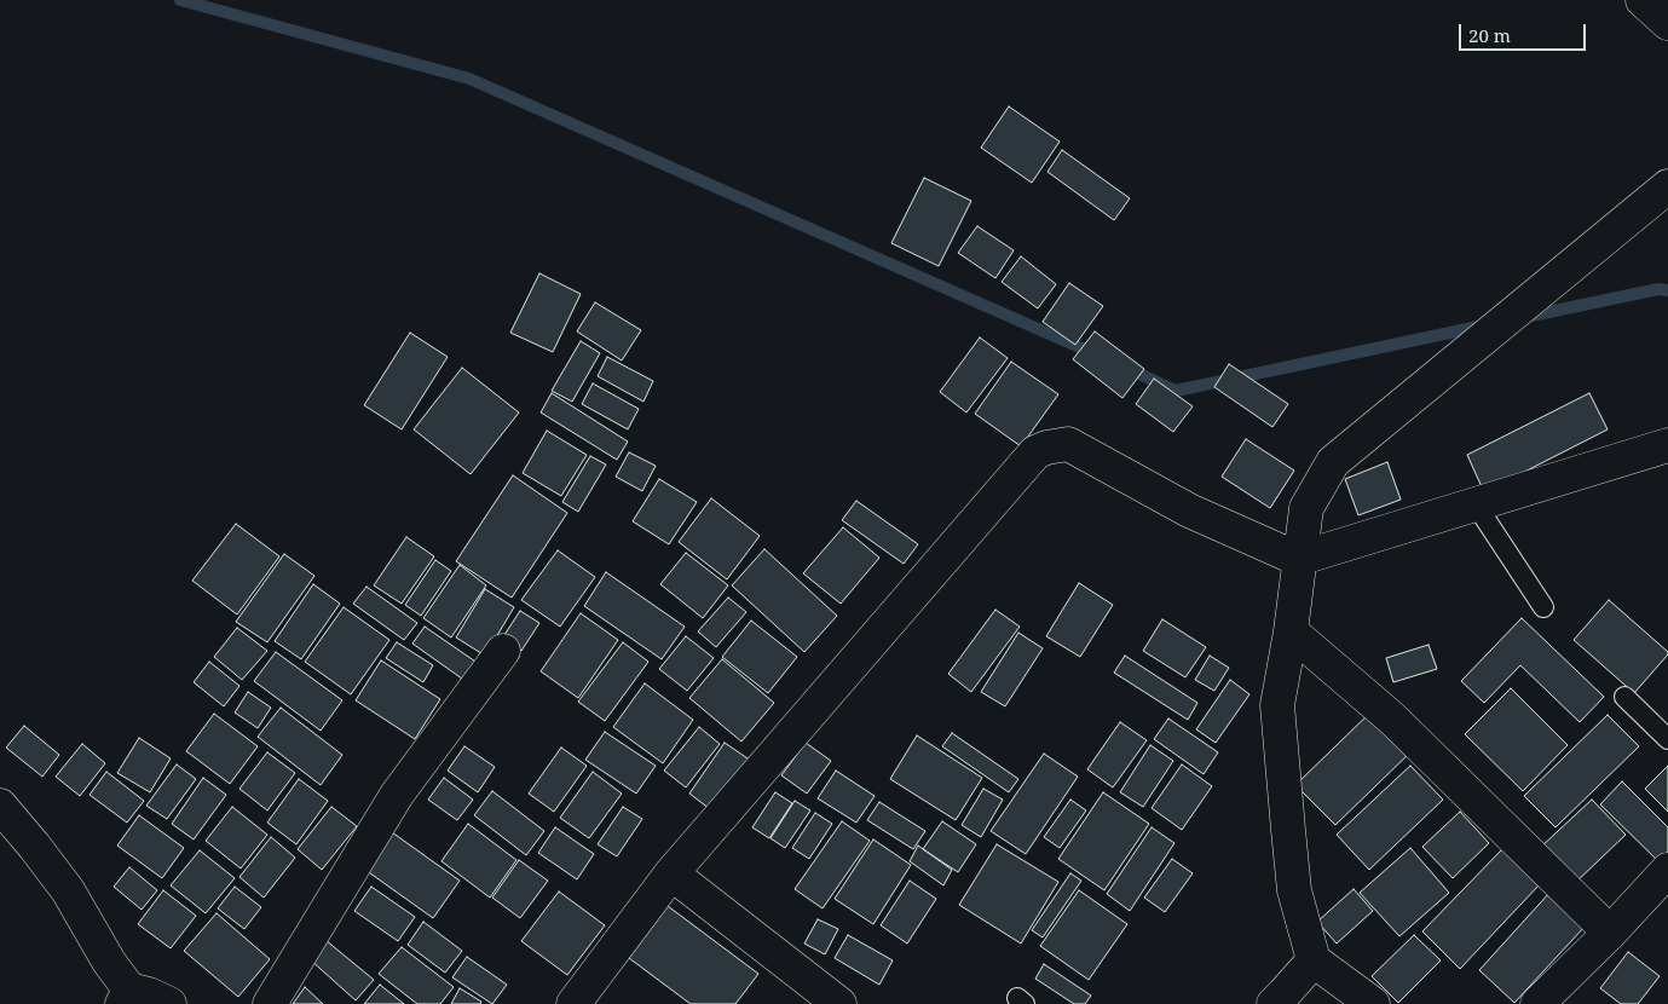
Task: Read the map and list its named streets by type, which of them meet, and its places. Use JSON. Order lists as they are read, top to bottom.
{
  "scale_bar": "20 m"
}
